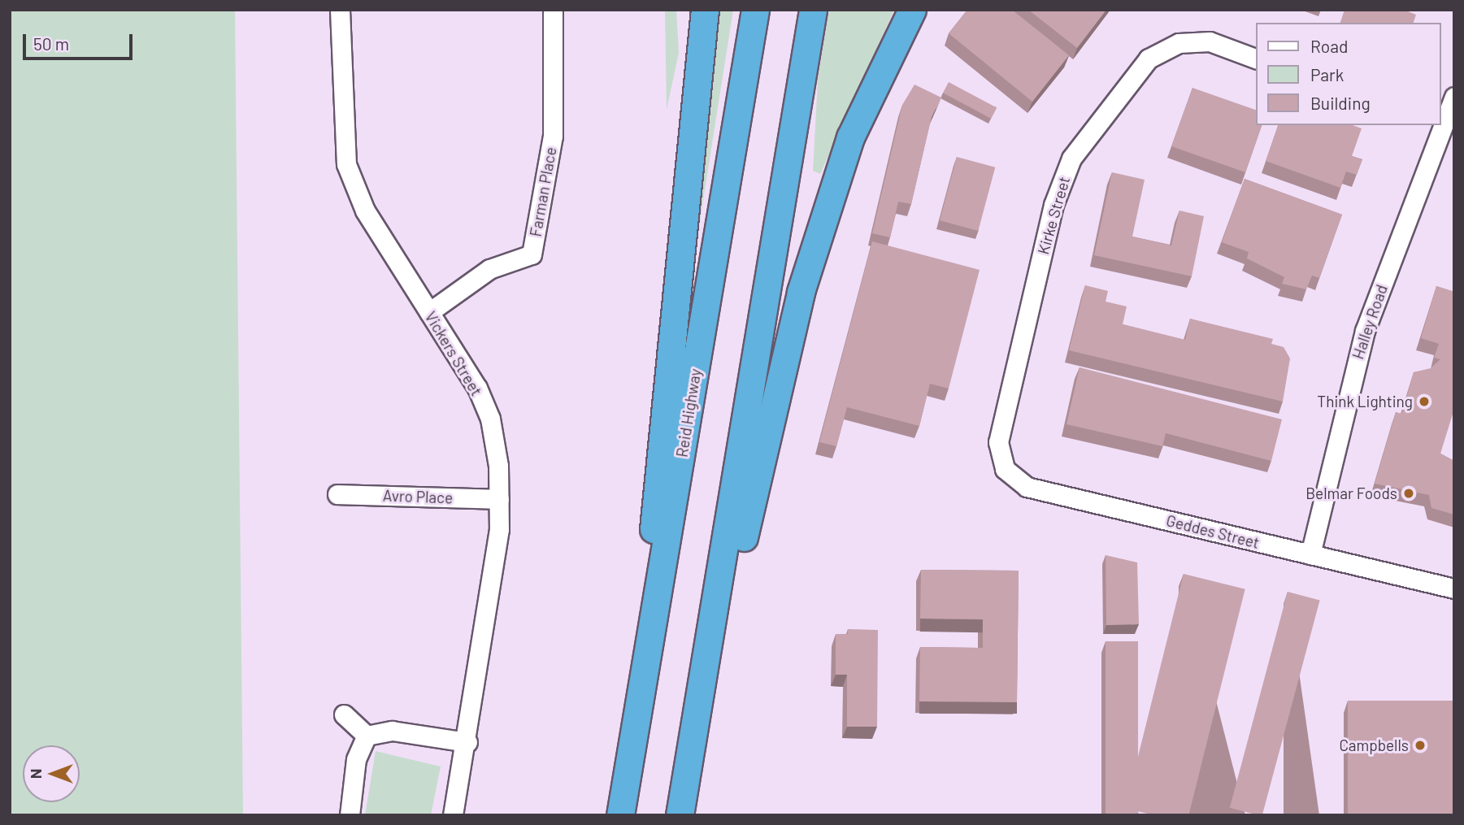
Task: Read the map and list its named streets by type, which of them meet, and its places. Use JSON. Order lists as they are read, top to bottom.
{
  "streets": {
    "highway": ["Reid Highway"],
    "street": [
      "Farman Place",
      "Kirke Street",
      "Halley Road",
      "Vickers Street",
      "Avro Place",
      "Geddes Street"
    ]
  },
  "crossings": [
    ["Farman Place", "Vickers Street"],
    ["Kirke Street", "Geddes Street"],
    ["Halley Road", "Geddes Street"],
    ["Vickers Street", "Avro Place"]
  ],
  "places": ["Think Lighting", "Belmar Foods", "Campbells"],
  "legend": ["Road", "Park", "Building"],
  "scale_bar": "50 m",
  "north": "left"
}
